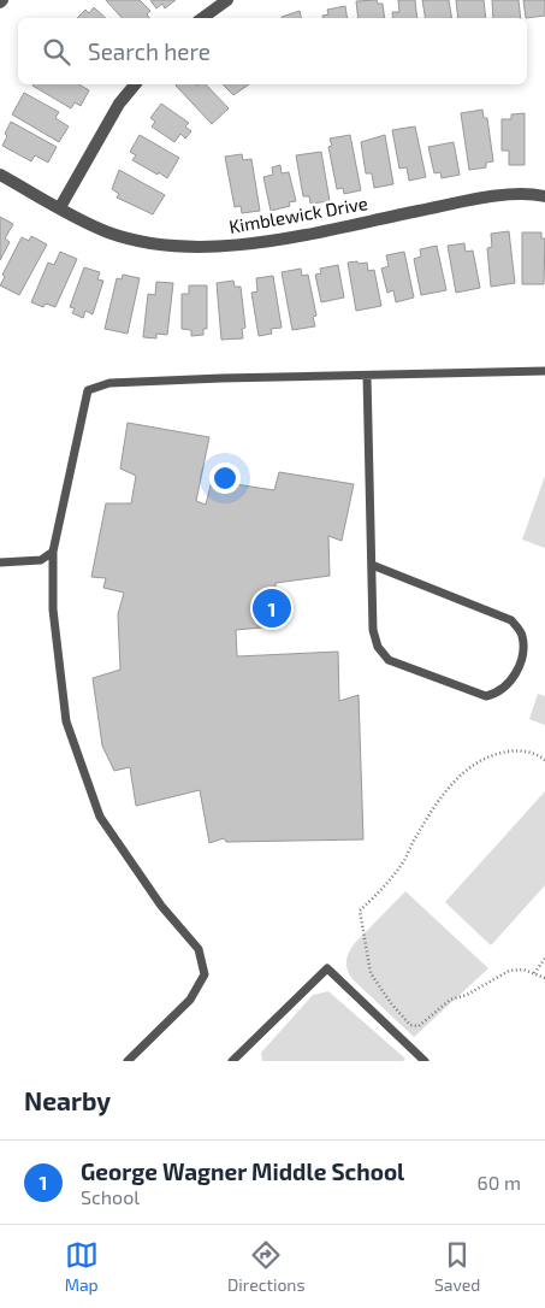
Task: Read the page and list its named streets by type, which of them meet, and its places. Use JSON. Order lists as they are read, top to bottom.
{
  "streets": {
    "street": ["Kimblewick Drive"]
  },
  "page": {
    "search": "Search here",
    "pins": "1",
    "heading": "Nearby",
    "list": [
      {
        "mark": "1",
        "name": "George Wagner Middle School",
        "note": "School",
        "value": "60 m"
      }
    ],
    "nav": ["Map", "Directions", "Saved"]
  }
}
